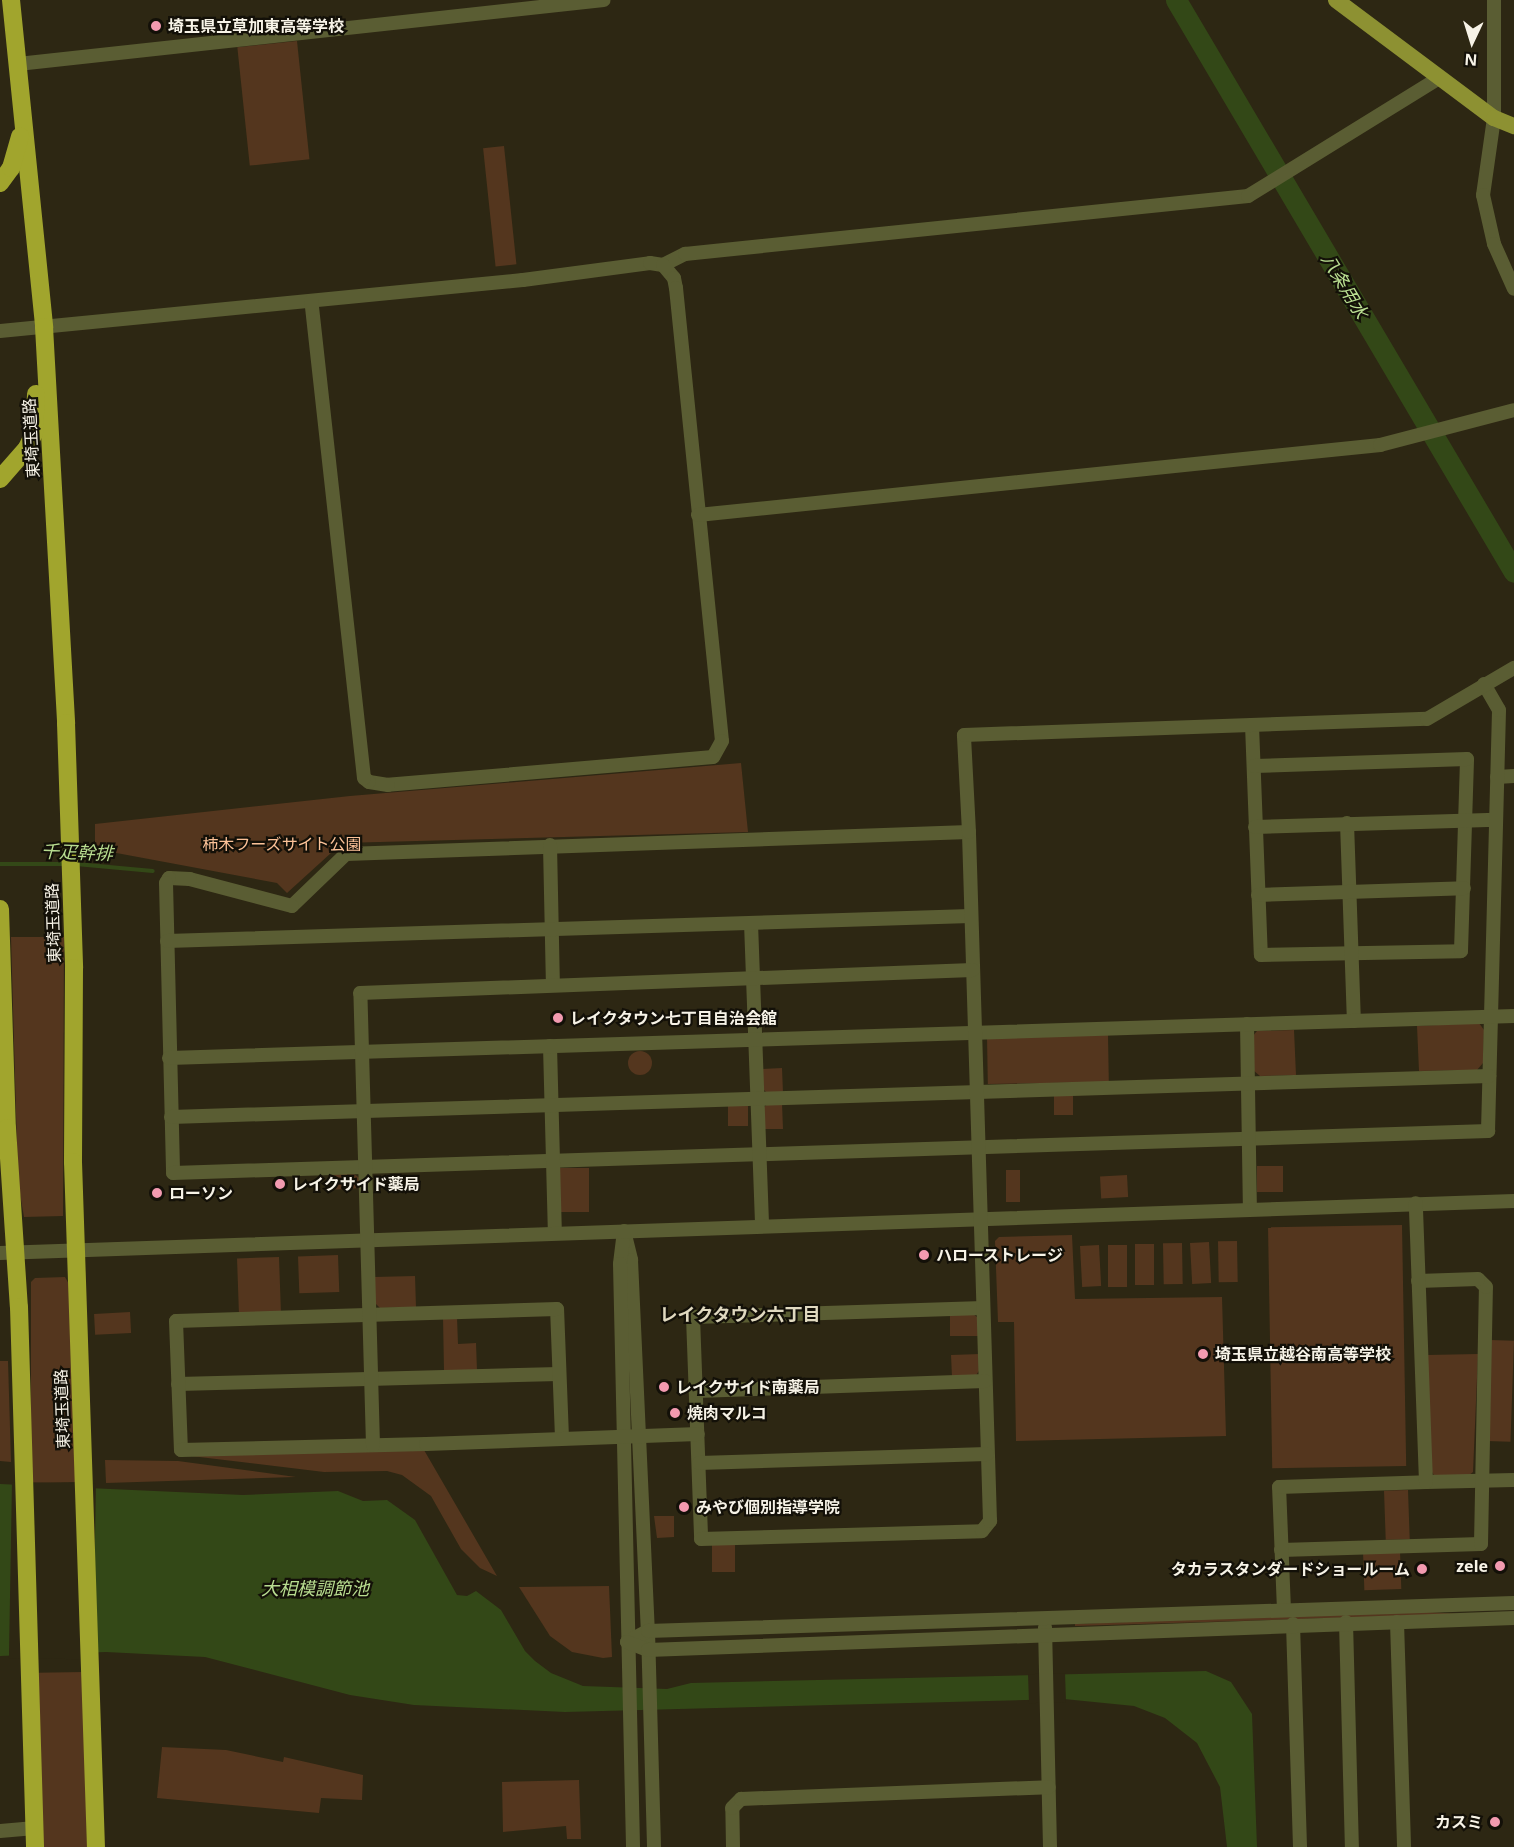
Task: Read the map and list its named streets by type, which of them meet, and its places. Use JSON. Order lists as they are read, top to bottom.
{
  "streets": {
    "highway": ["東埼玉道路"]
  },
  "districts": ["レイクタウン六丁目"],
  "water": ["八条用水", "千疋幹排", "大相模調節池"],
  "parks": ["柿木フーズサイト公園"],
  "places": [
    "埼玉県立草加東高等学校",
    "レイクタウン七丁目自治会館",
    "レイクサイド薬局",
    "ローソン",
    "ハローストレージ",
    "埼玉県立越谷南高等学校",
    "レイクサイド南薬局",
    "焼肉マルコ",
    "みやび個別指導学院",
    "zele",
    "タカラスタンダードショールーム",
    "カスミ"
  ],
  "north": "bottom"
}
